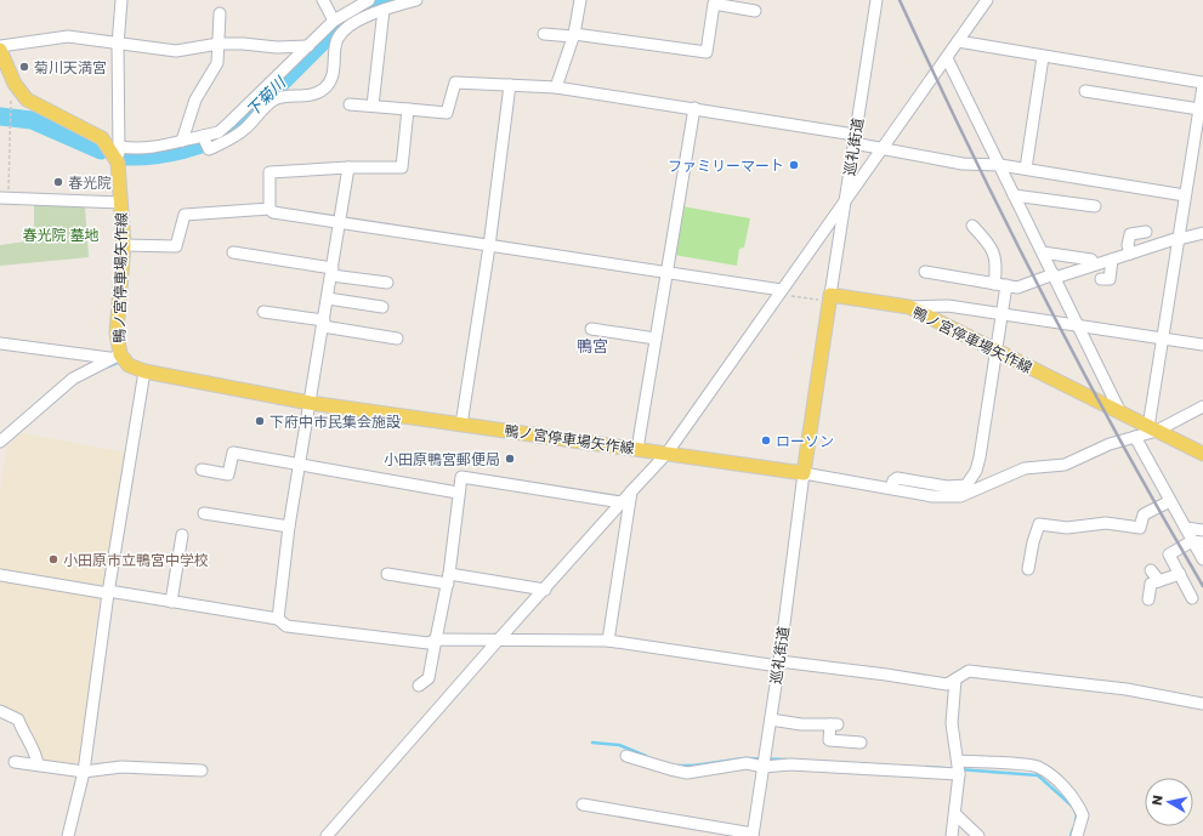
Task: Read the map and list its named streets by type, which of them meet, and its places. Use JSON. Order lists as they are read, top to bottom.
{
  "streets": {
    "main road": ["鴨ノ宮停車場矢作線"],
    "street": ["巡礼街道"]
  },
  "crossings": [
    ["巡礼街道", "鴨ノ宮停車場矢作線"]
  ],
  "districts": ["鴨宮"],
  "water": ["下菊川"],
  "parks": ["春光院 墓地"],
  "places": [
    "菊川天満宮",
    "ファミリーマート",
    "春光院",
    "下府中市民集会施設",
    "ローソン",
    "小田原鴨宮郵便局",
    "小田原市立鴨宮中学校"
  ],
  "north": "left"
}
